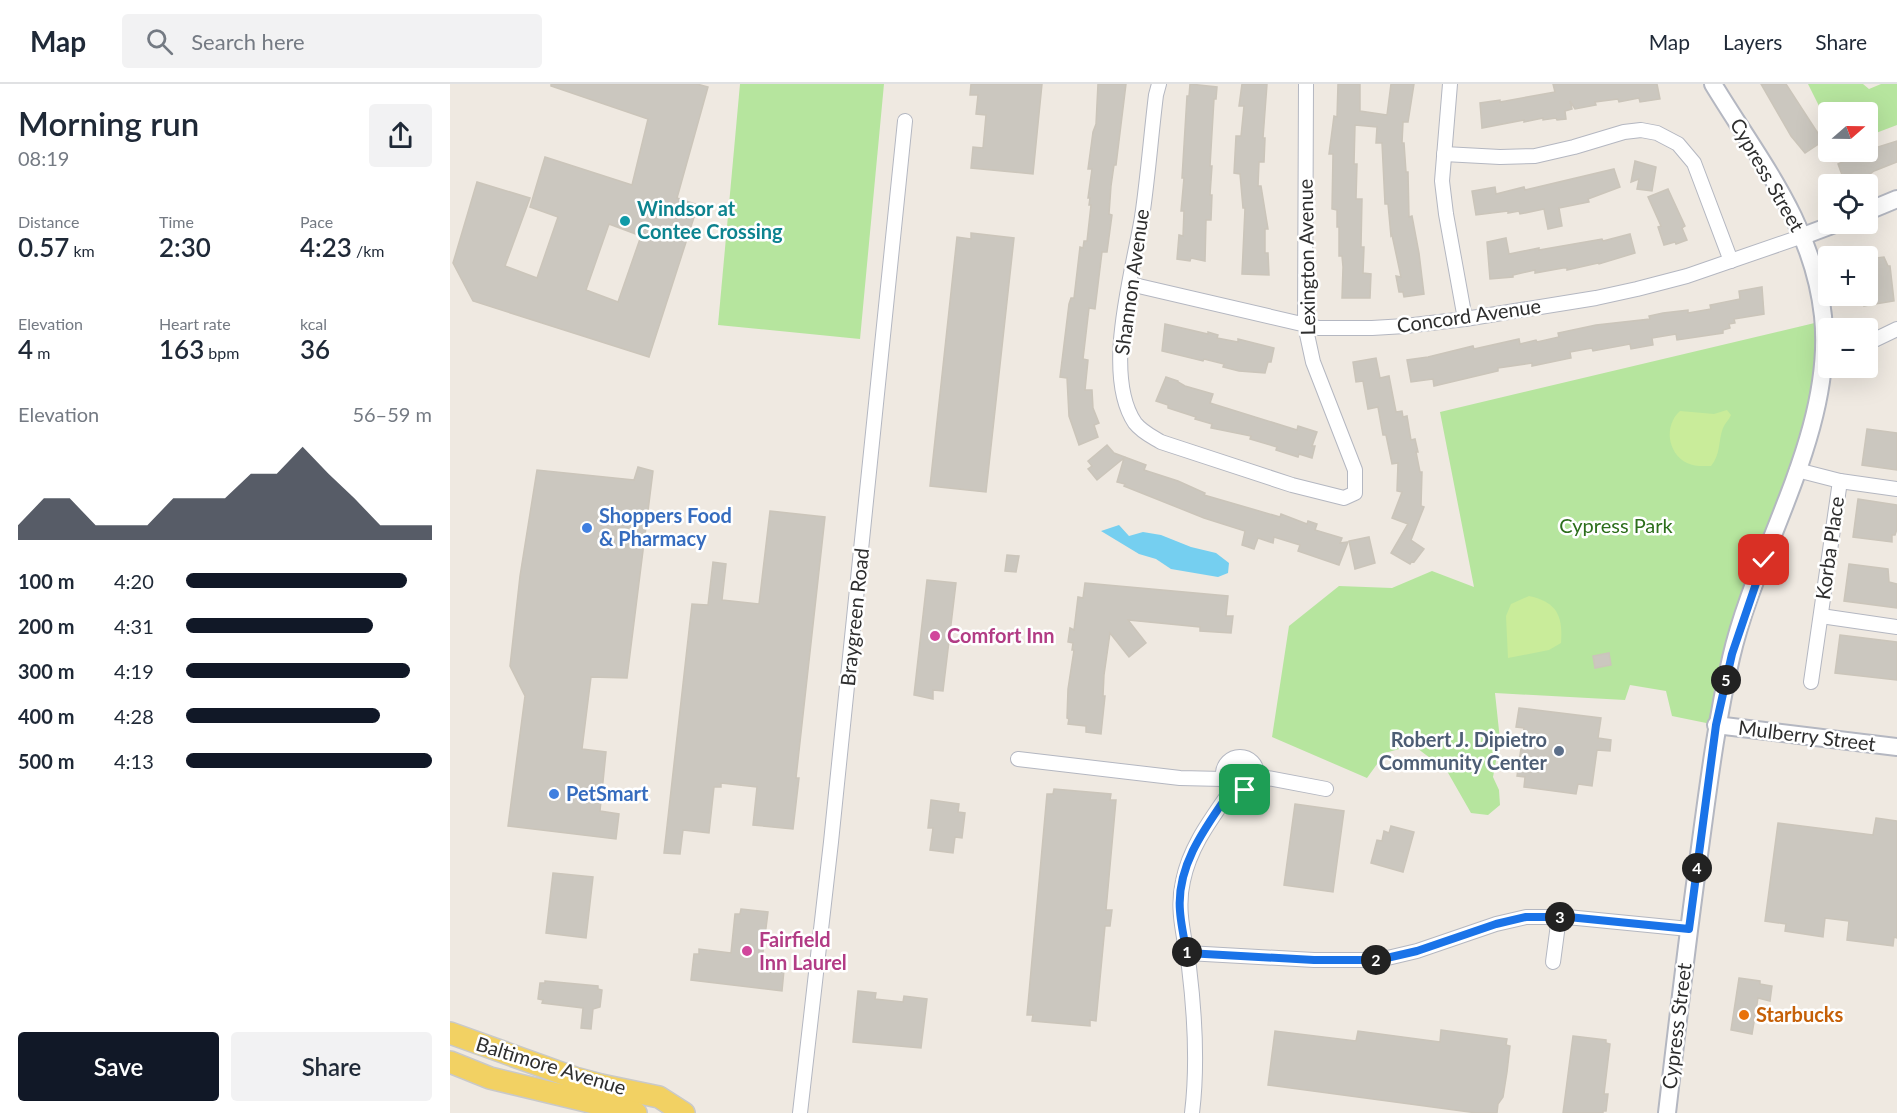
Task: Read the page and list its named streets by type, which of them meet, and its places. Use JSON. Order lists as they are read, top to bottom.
{
  "streets": {
    "main road": ["Baltimore Avenue"],
    "street": [
      "Cypress Street",
      "Lexington Avenue",
      "Shannon Avenue",
      "Concord Avenue",
      "Korba Place",
      "Braygreen Road",
      "Mulberry Street"
    ]
  },
  "crossings": [
    ["Cypress Street", "Concord Avenue"],
    ["Cypress Street", "Mulberry Street"],
    ["Lexington Avenue", "Shannon Avenue"],
    ["Lexington Avenue", "Concord Avenue"],
    ["Shannon Avenue", "Concord Avenue"]
  ],
  "parks": ["Cypress Park"],
  "places": [
    "Windsor at Contee Crossing",
    "Shoppers Food & Pharmacy",
    "Comfort Inn",
    "Robert J. Dipietro Community Center",
    "PetSmart",
    "Fairfield Inn Laurel",
    "Starbucks"
  ],
  "north": "right",
  "page": {
    "header": "Map",
    "search": "Search here",
    "nav": ["Map", "Layers", "Share"],
    "heading": ["Morning run", "08:19"],
    "map_buttons": ["+", "−"],
    "stats": [
      ["Distance", "0.57 km"],
      ["Time", "2:30"],
      ["Pace", "4:23 /km"],
      ["Elevation", "4 m"],
      ["Heart rate", "163 bpm"],
      ["kcal", "36"]
    ],
    "chart": ["Elevation", "56–59 m"],
    "list": [
      {
        "name": "100 m",
        "note": "4:20"
      },
      {
        "name": "200 m",
        "note": "4:31"
      },
      {
        "name": "300 m",
        "note": "4:19"
      },
      {
        "name": "400 m",
        "note": "4:28"
      },
      {
        "name": "500 m",
        "note": "4:13"
      }
    ],
    "pins": [
      "5",
      "4",
      "3",
      "1",
      "2"
    ],
    "buttons": ["Save", "Share"]
  }
}
